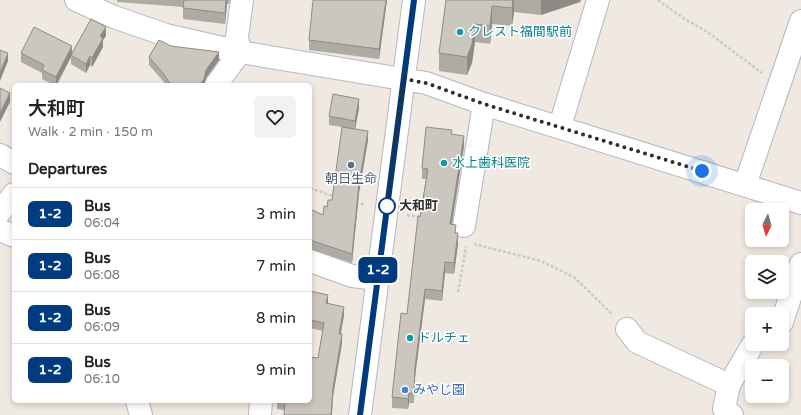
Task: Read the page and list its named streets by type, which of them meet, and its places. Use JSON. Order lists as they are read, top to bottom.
{
  "places": [
    "クレスト福間駅前",
    "水上歯科医院",
    "朝日生命",
    "大和町",
    "ドルチェ",
    "みやじ園"
  ],
  "lines": ["bus line 1-2"],
  "north": "bottom",
  "page": {
    "on_map": "1-2",
    "heading": [
      ["大和町", "Walk · 2 min · 150 m"],
      "Departures"
    ],
    "list": [
      {
        "mark": "1-2",
        "name": "Bus",
        "note": "06:04",
        "value": "3 min"
      },
      {
        "mark": "1-2",
        "name": "Bus",
        "note": "06:08",
        "value": "7 min"
      },
      {
        "mark": "1-2",
        "name": "Bus",
        "note": "06:09",
        "value": "8 min"
      },
      {
        "mark": "1-2",
        "name": "Bus",
        "note": "06:10",
        "value": "9 min"
      }
    ],
    "map_buttons": ["+", "−"]
  }
}
